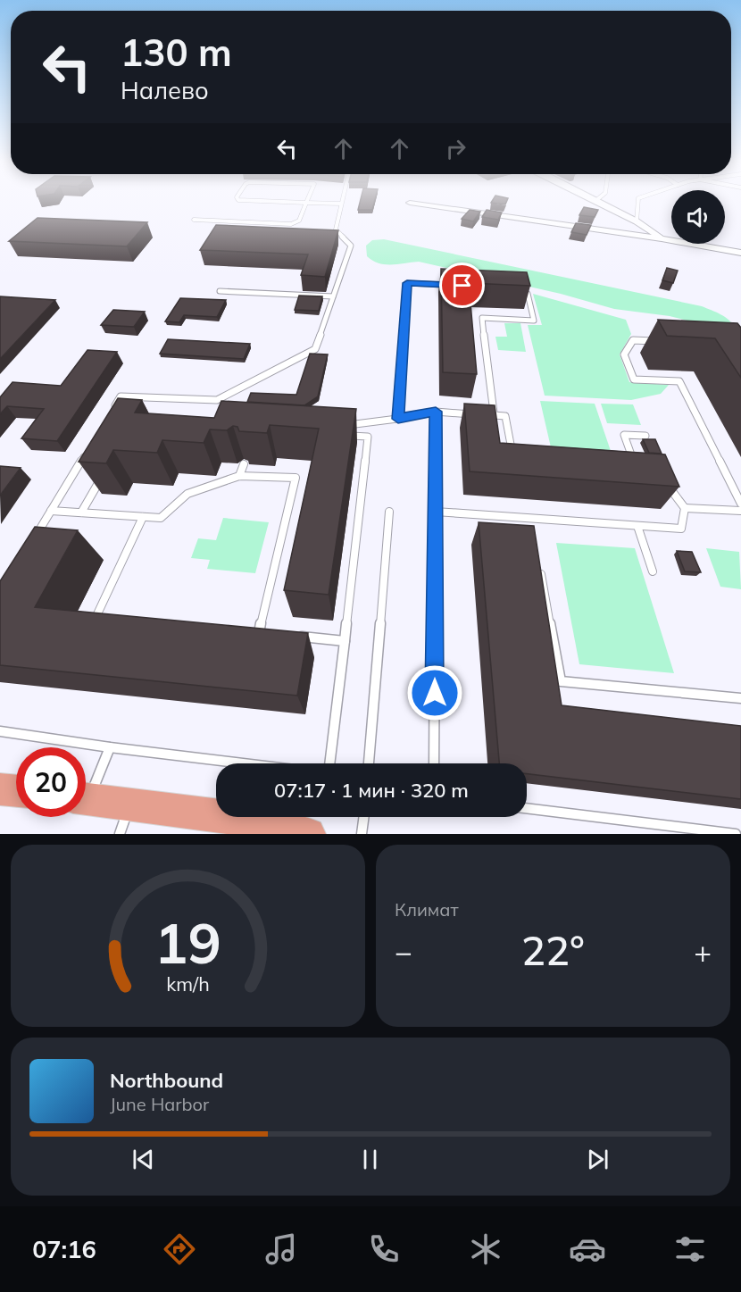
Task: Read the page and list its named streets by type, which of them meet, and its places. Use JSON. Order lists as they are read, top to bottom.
{
  "page": {
    "turn": ["130 m", "Налево"],
    "limit": "20",
    "trip": "07:17 · 1 мин · 320 m",
    "tile": "Климат",
    "heat": ["−", "22°", "+"],
    "song": ["Northbound", "June Harbor"],
    "tabs": "07:16",
    "gauge": ["19", "km/h"]
  }
}
